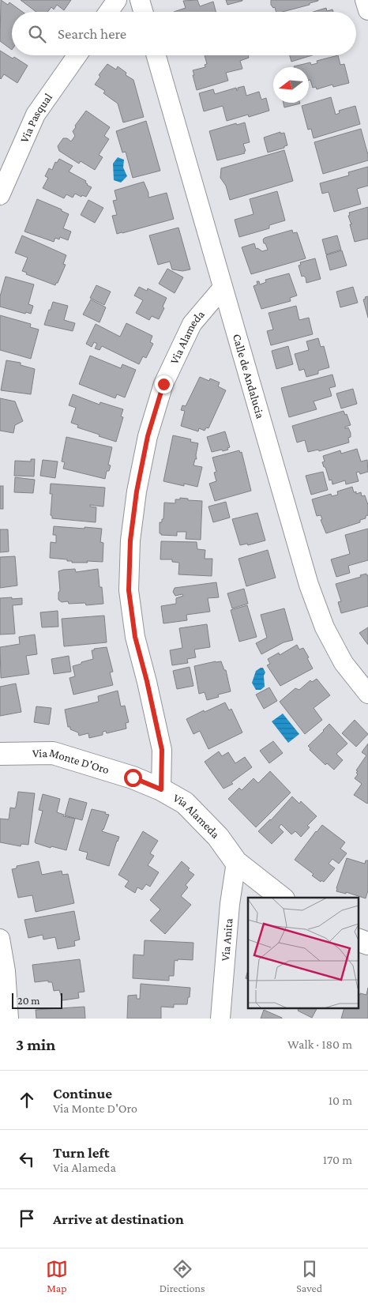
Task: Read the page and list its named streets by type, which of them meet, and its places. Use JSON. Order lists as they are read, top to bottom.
{
  "streets": {
    "street": [
      "Via Pasqual",
      "Via Alameda",
      "Calle de Andalucia",
      "Via Monte D'Oro",
      "Via Anita"
    ]
  },
  "crossings": [
    ["Via Alameda", "Calle de Andalucia"],
    ["Via Alameda", "Via Monte D'Oro"],
    ["Via Alameda", "Via Anita"]
  ],
  "scale_bar": "20 m",
  "north": "left",
  "page": {
    "search": "Search here",
    "scale": "20 m",
    "heading": ["3 min", "Walk · 180 m"],
    "list": [
      ["Continue", "Via Monte D'Oro", "10 m"],
      ["Turn left", "Via Alameda", "170 m"],
      "Arrive at destination"
    ],
    "nav": ["Map", "Directions", "Saved"]
  }
}
